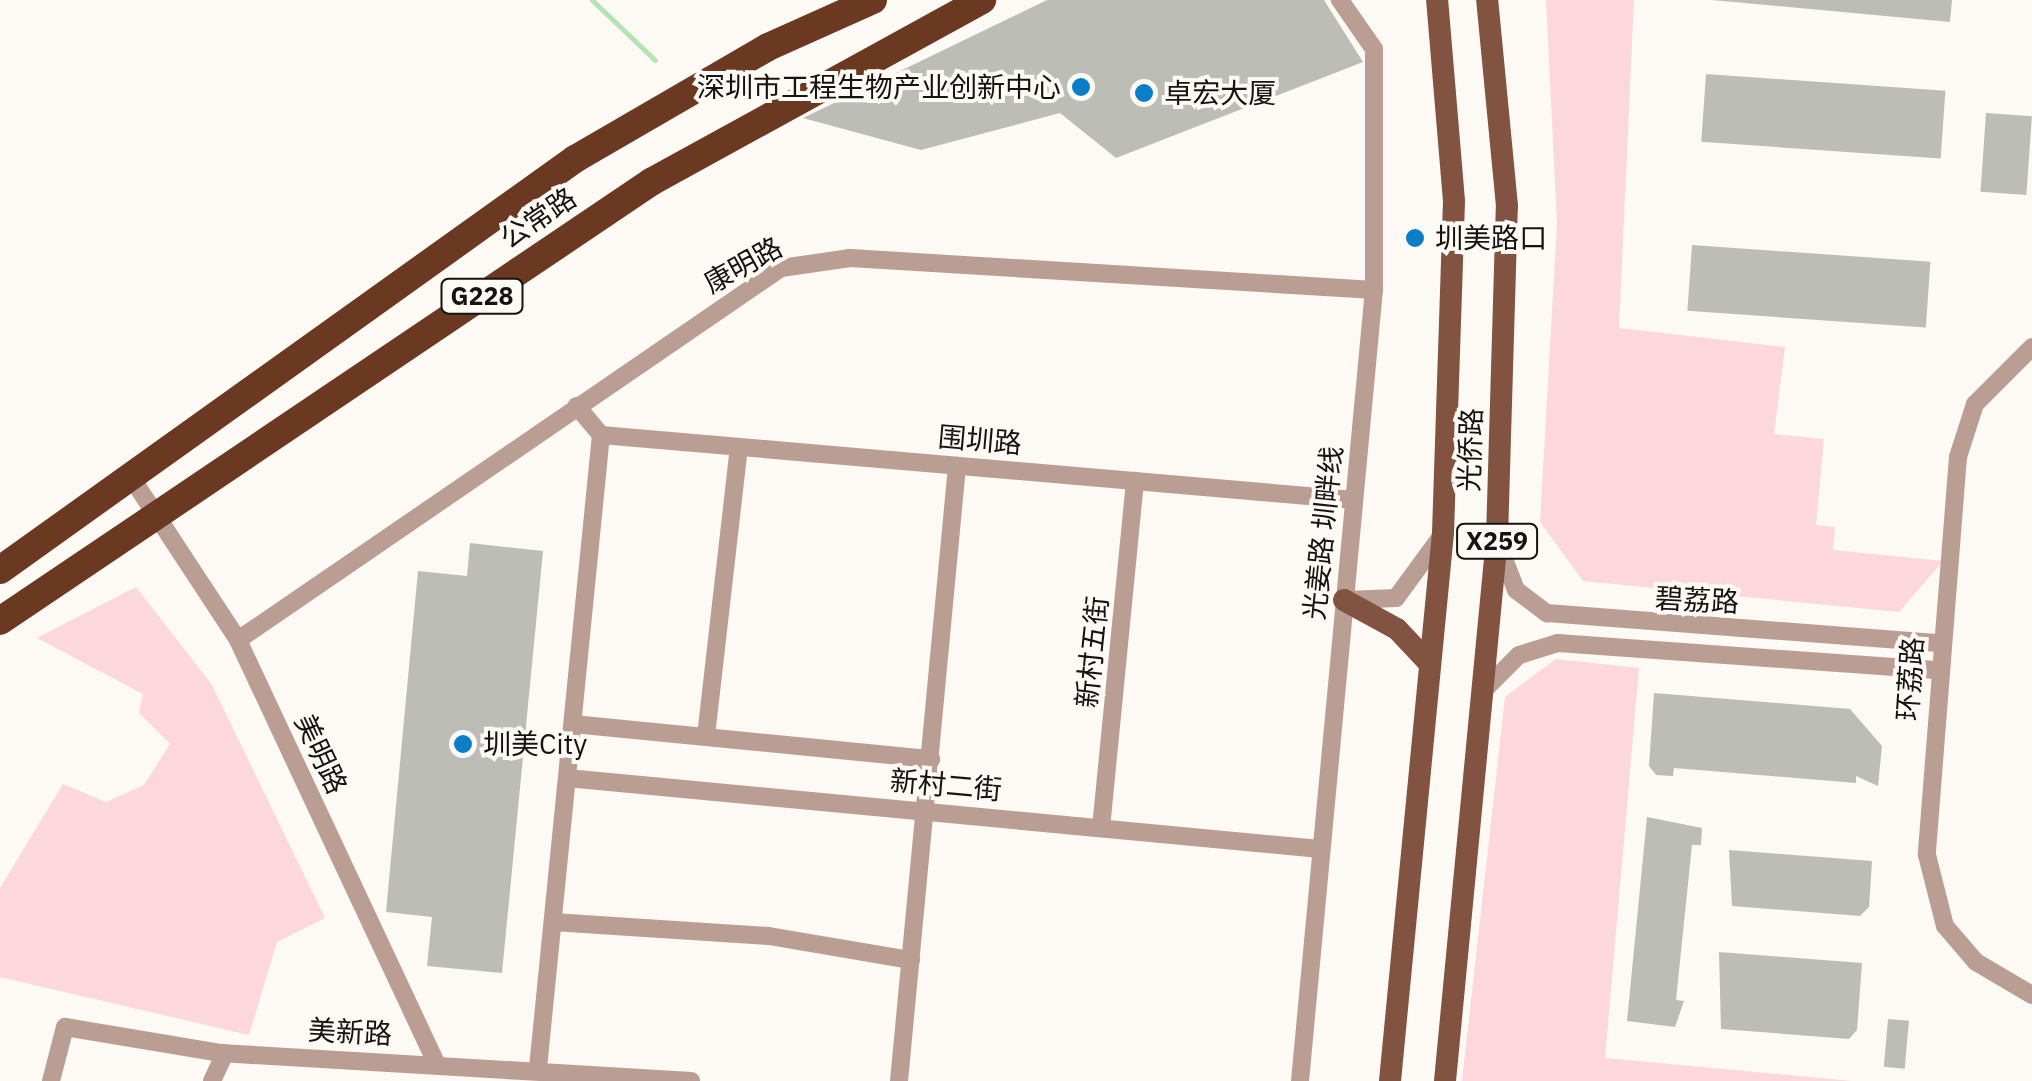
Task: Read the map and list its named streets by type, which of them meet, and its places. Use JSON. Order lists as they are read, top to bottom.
{
  "streets": {
    "highway": ["公常路", "G228"],
    "main road": ["光侨路", "X259"],
    "street": [
      "康明路",
      "围圳路",
      "光姜路 圳畔线",
      "碧荔路",
      "新村五街",
      "环荔路",
      "美明路",
      "新村二街",
      "美新路"
    ]
  },
  "crossings": [
    ["公常路", "美明路"],
    ["康明路", "光姜路 圳畔线"],
    ["康明路", "美明路"],
    ["围圳路", "光姜路 圳畔线"],
    ["围圳路", "新村五街"],
    ["光侨路", "碧荔路"],
    ["光姜路 圳畔线", "新村二街"],
    ["碧荔路", "环荔路"],
    ["新村五街", "新村二街"],
    ["美明路", "美新路"]
  ],
  "places": [
    "深圳市工程生物产业创新中心",
    "卓宏大厦",
    "圳美路口",
    "圳美City"
  ]
}
